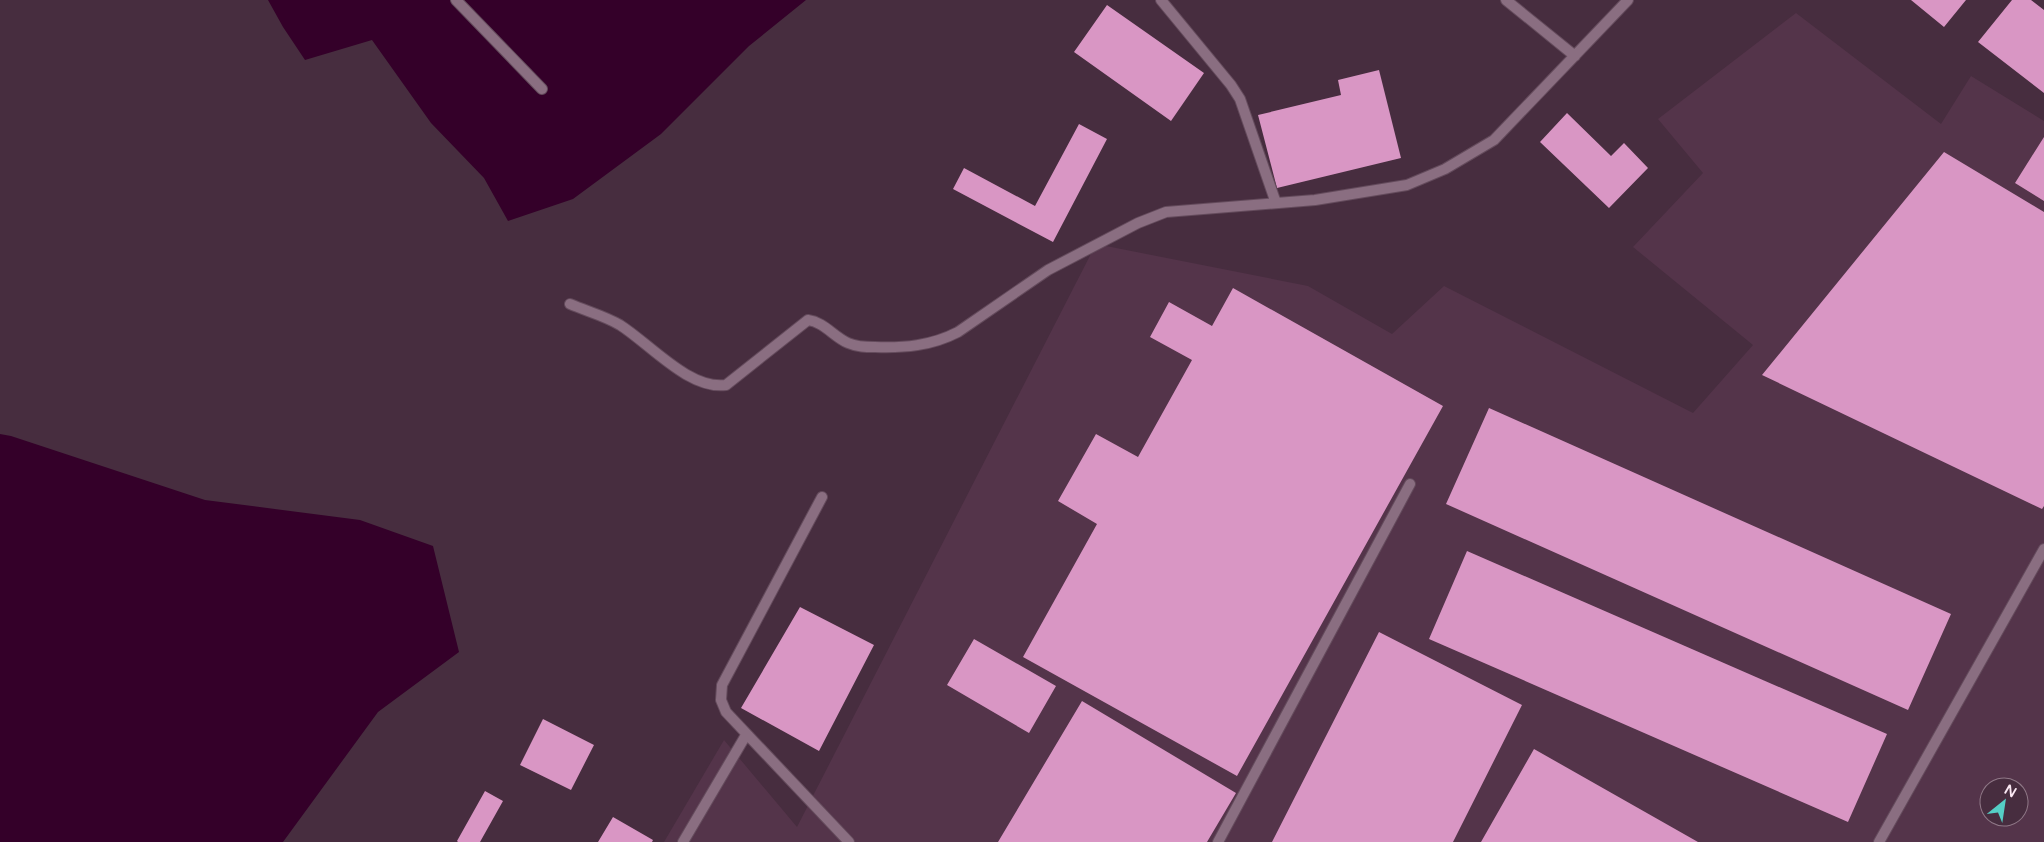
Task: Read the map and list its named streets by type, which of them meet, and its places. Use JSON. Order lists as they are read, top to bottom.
{
  "north": "top right"
}
